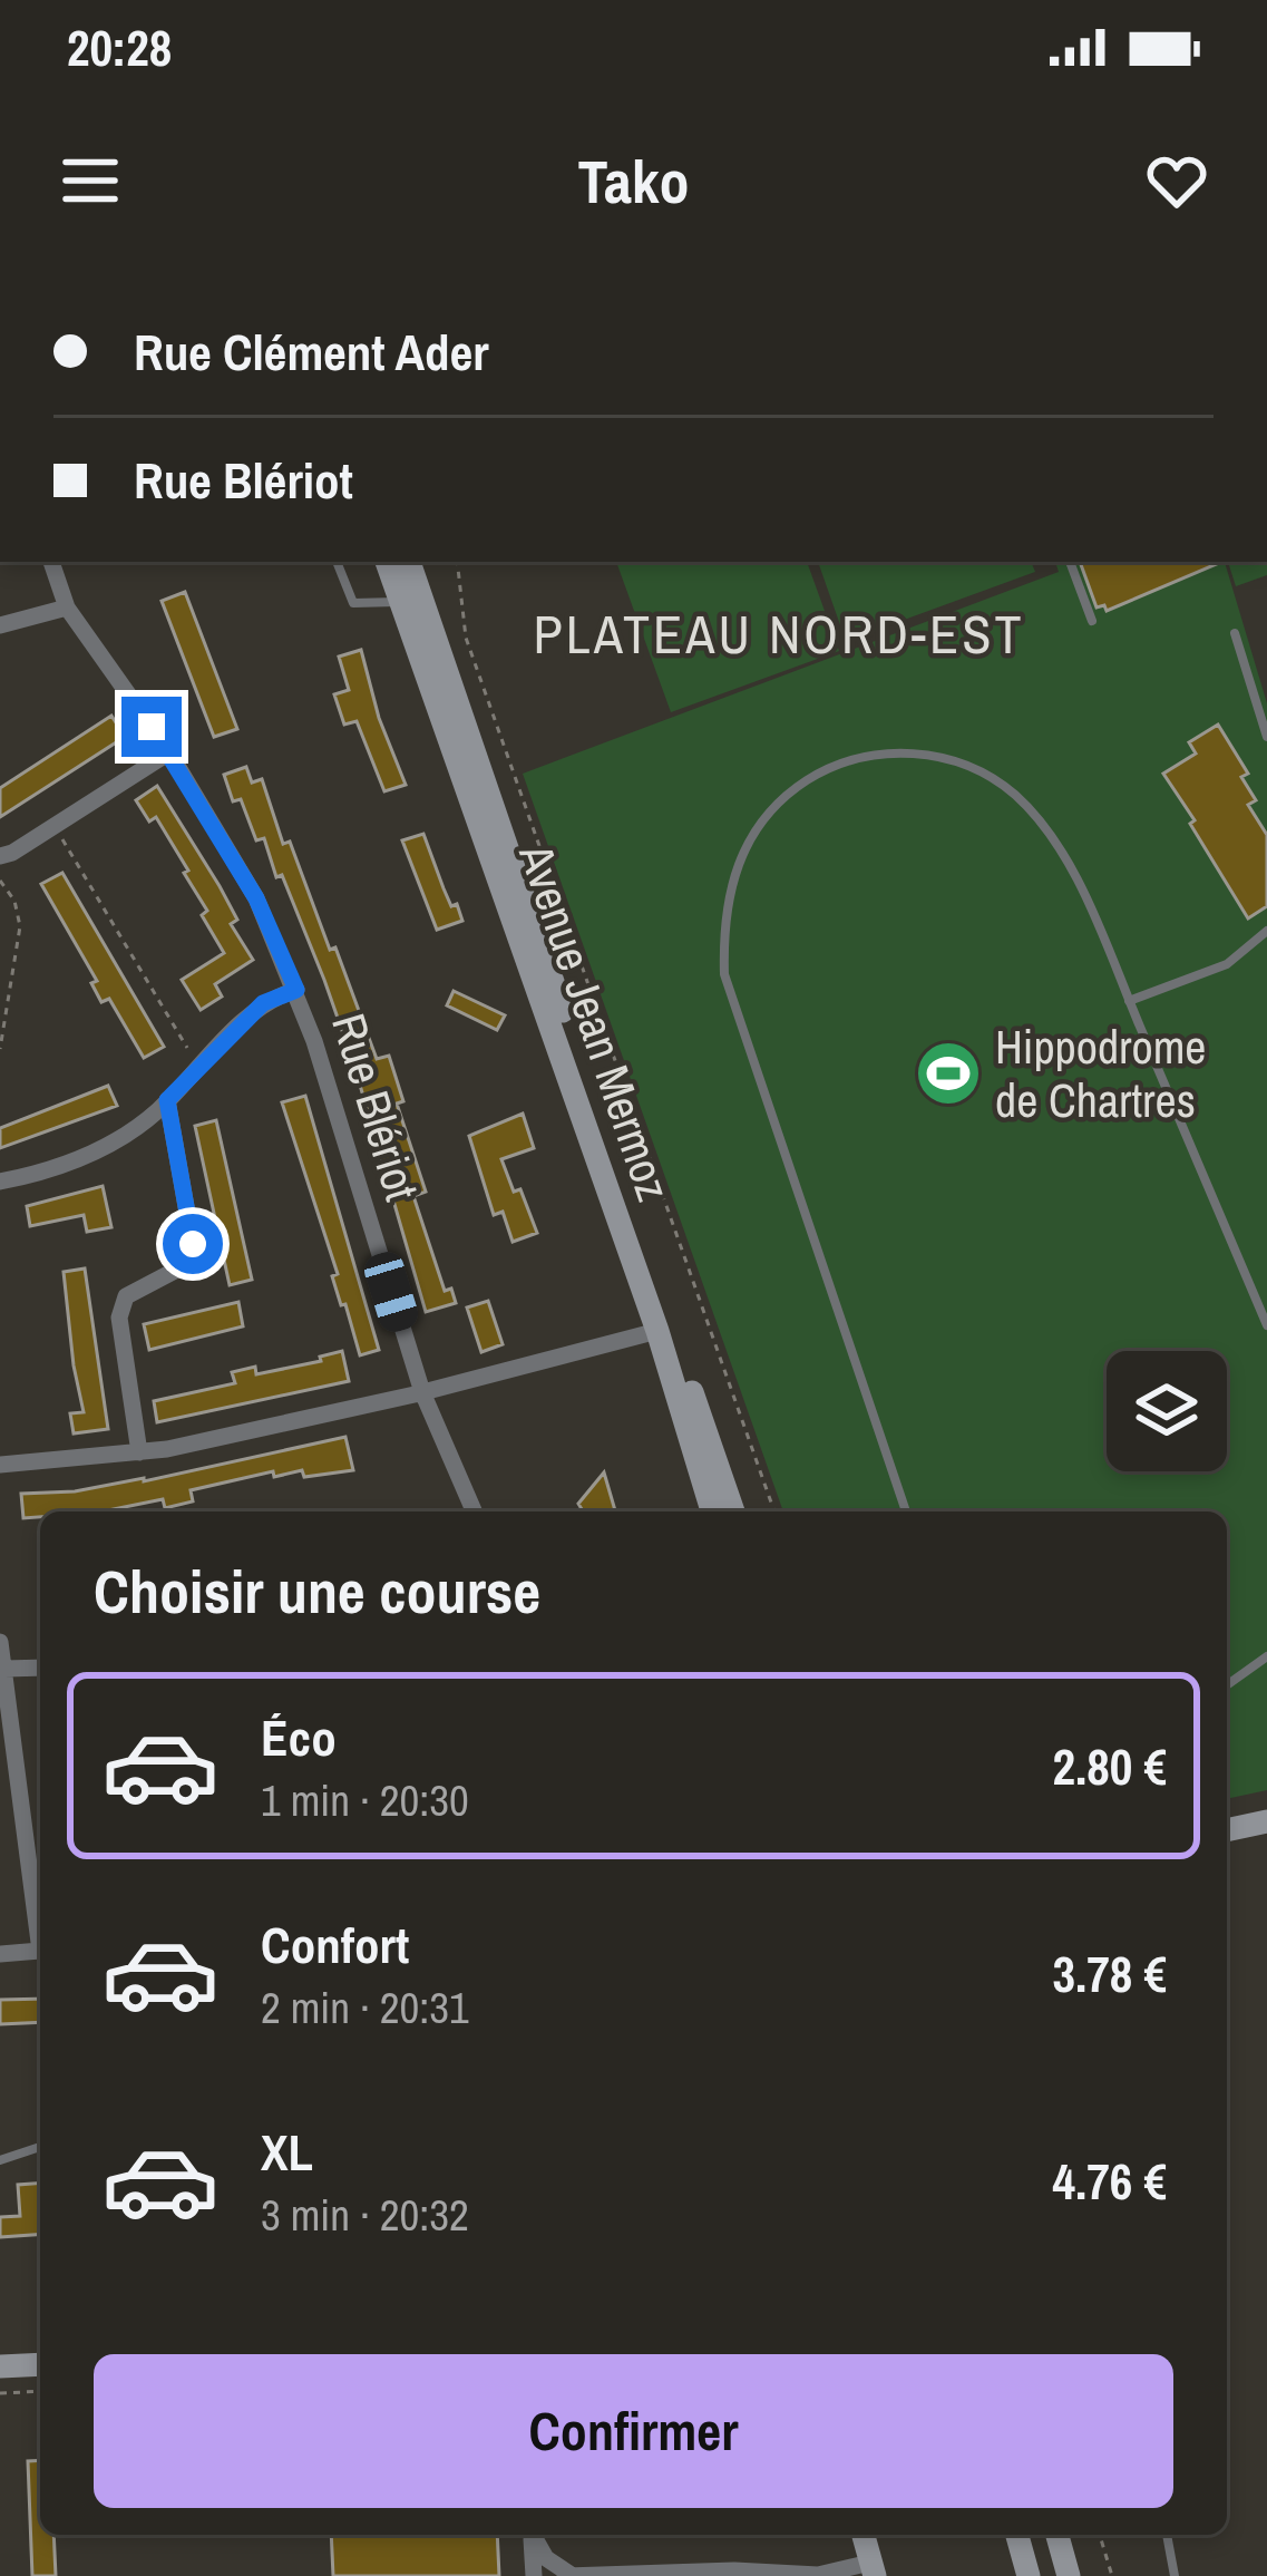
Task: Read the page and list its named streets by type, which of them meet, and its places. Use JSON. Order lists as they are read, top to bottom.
{
  "streets": {
    "main road": ["Avenue Jean Mermoz"],
    "street": ["Rue Blériot"]
  },
  "districts": ["PLATEAU NORD-EST"],
  "places": {
    "sports": ["Hippodrome de Chartres"]
  },
  "page": {
    "status": "20:28",
    "header": "Tako",
    "banner": ["Rue Clément Ader", "Rue Blériot"],
    "heading": "Choisir une course",
    "list": [
      {
        "name": "Éco",
        "note": "1 min · 20:30",
        "value": "2.80 €"
      },
      {
        "name": "Confort",
        "note": "2 min · 20:31",
        "value": "3.78 €"
      },
      {
        "name": "XL",
        "note": "3 min · 20:32",
        "value": "4.76 €"
      }
    ],
    "buttons": "Confirmer"
  }
}
